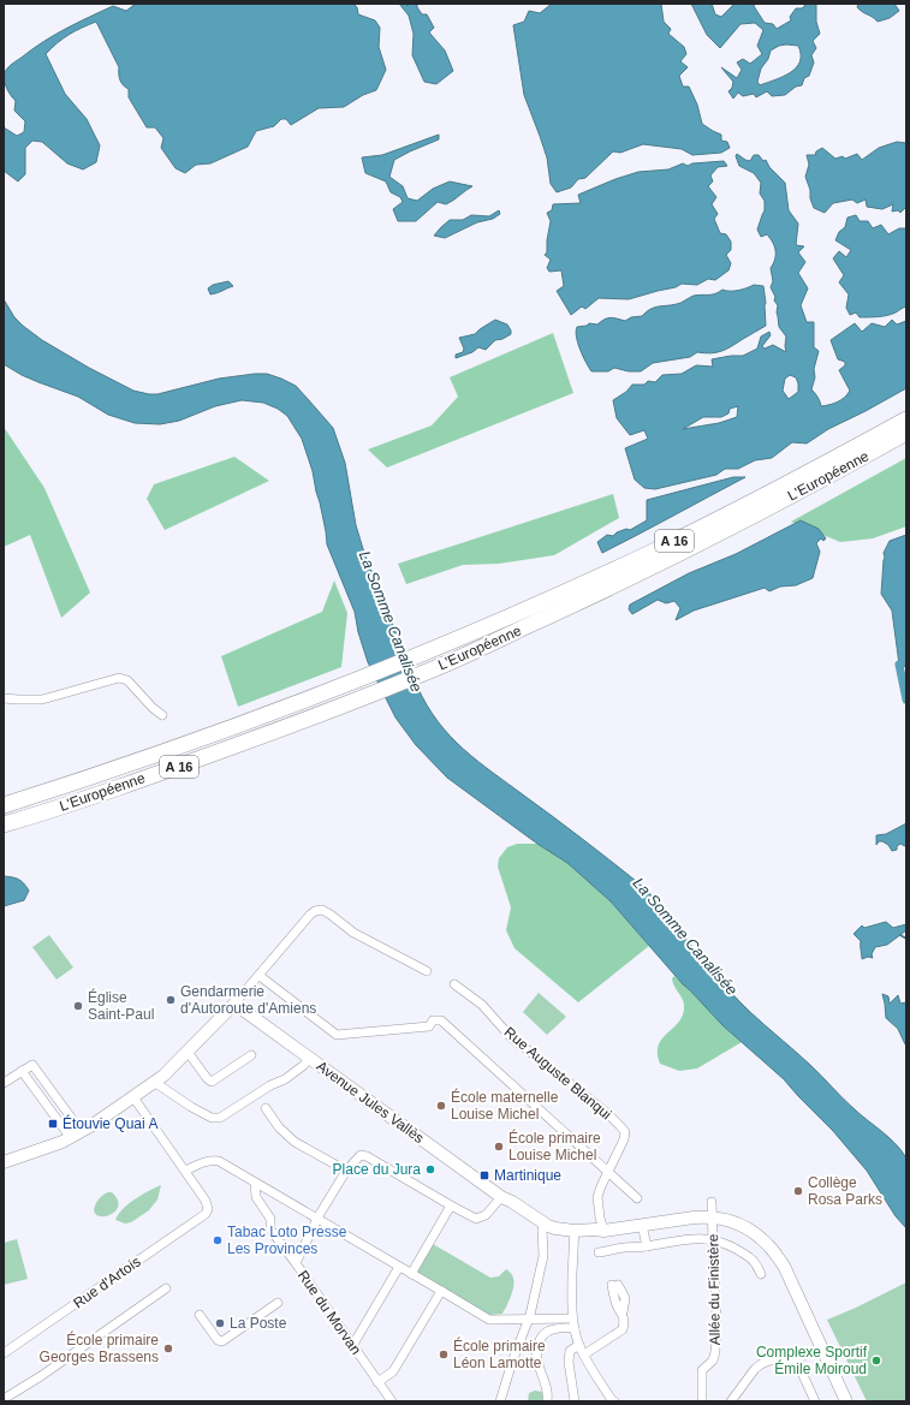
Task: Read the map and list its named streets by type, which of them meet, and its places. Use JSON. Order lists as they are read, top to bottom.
{
  "streets": {
    "highway": ["L'Européenne", "A 16"],
    "street": [
      "Rue Auguste Blanqui",
      "Avenue Jules Vallès",
      "Rue d'Artois",
      "Allée du Finistère",
      "Rue du Morvan"
    ]
  },
  "water": ["La Somme Canalisée"],
  "places": {
    "other": [
      "Gendarmerie d'Autoroute d'Amiens",
      "Église Saint-Paul",
      "École maternelle Louise Michel",
      "École primaire Louise Michel",
      "Place du Jura",
      "Collège Rosa Parks",
      "Tabac Loto Presse Les Provinces",
      "La Poste",
      "École primaire Georges Brassens",
      "École primaire Léon Lamotte",
      "Complexe Sportif Émile Moiroud"
    ],
    "transit": ["Étouvie Quai A", "Martinique"]
  }
}
